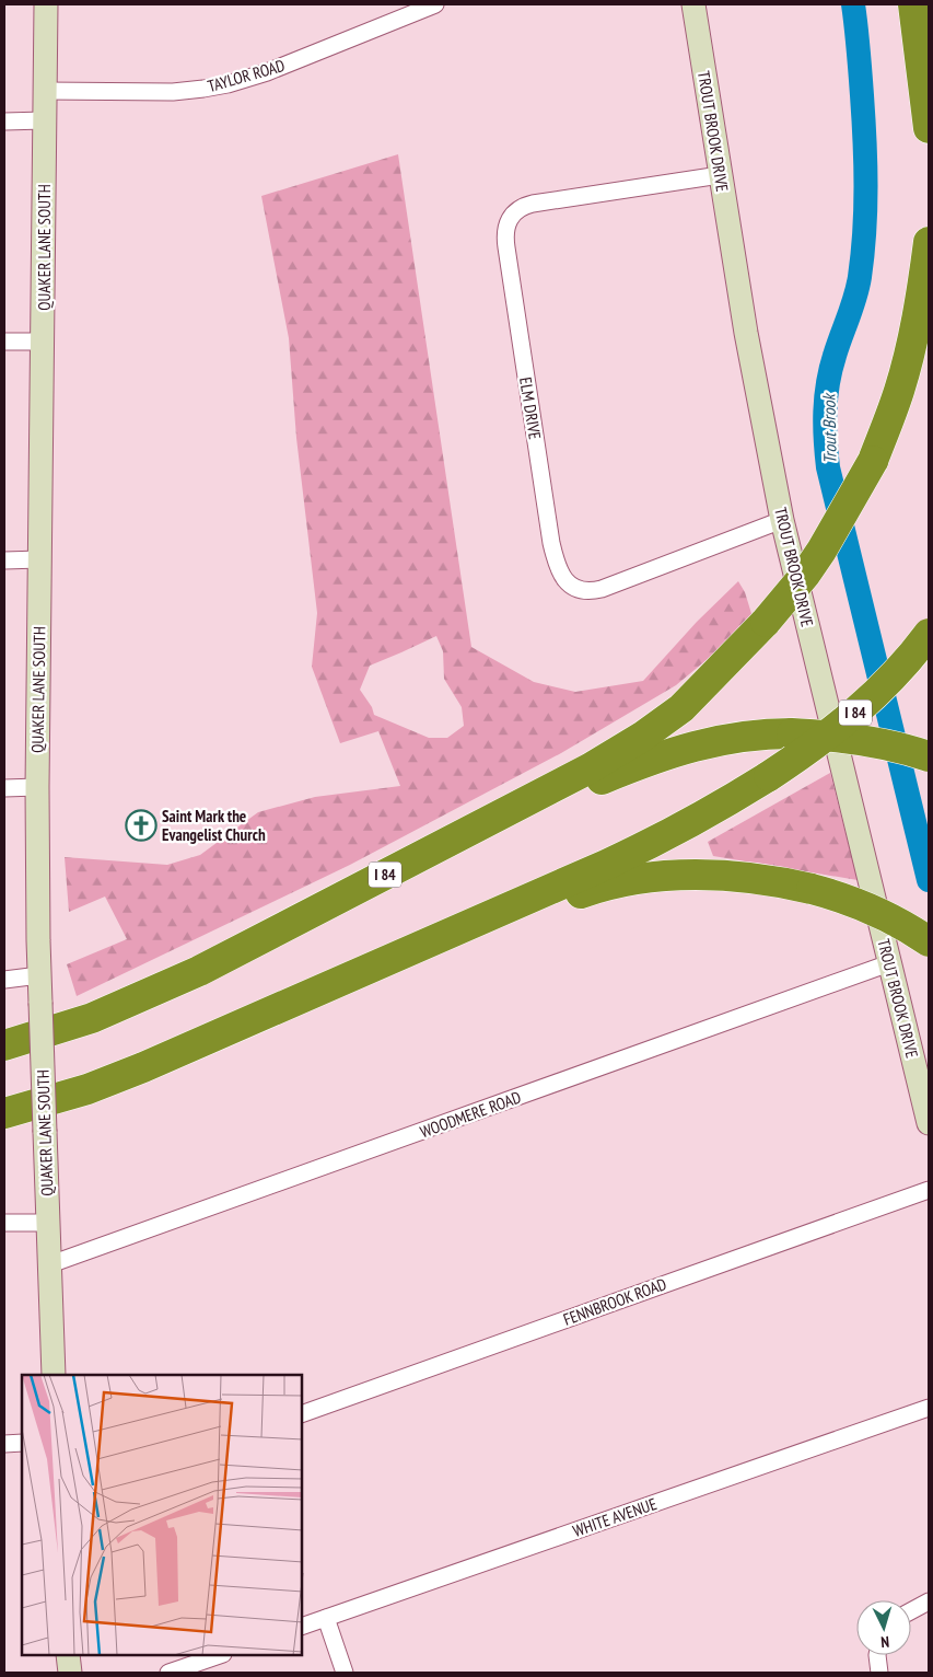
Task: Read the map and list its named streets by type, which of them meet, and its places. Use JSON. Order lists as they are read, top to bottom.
{
  "streets": {
    "highway": ["I 84"],
    "main road": ["TROUT BROOK DRIVE", "QUAKER LANE SOUTH"],
    "street": [
      "TAYLOR ROAD",
      "ELM DRIVE",
      "WOODMERE ROAD",
      "FENNBROOK ROAD",
      "WHITE AVENUE"
    ]
  },
  "crossings": [
    ["TAYLOR ROAD", "QUAKER LANE SOUTH"],
    ["TROUT BROOK DRIVE", "ELM DRIVE"],
    ["TROUT BROOK DRIVE", "WOODMERE ROAD"],
    ["QUAKER LANE SOUTH", "WOODMERE ROAD"]
  ],
  "water": ["Trout Brook"],
  "places": {
    "church": ["Saint Mark the Evangelist Church"]
  },
  "north": "bottom"
}
